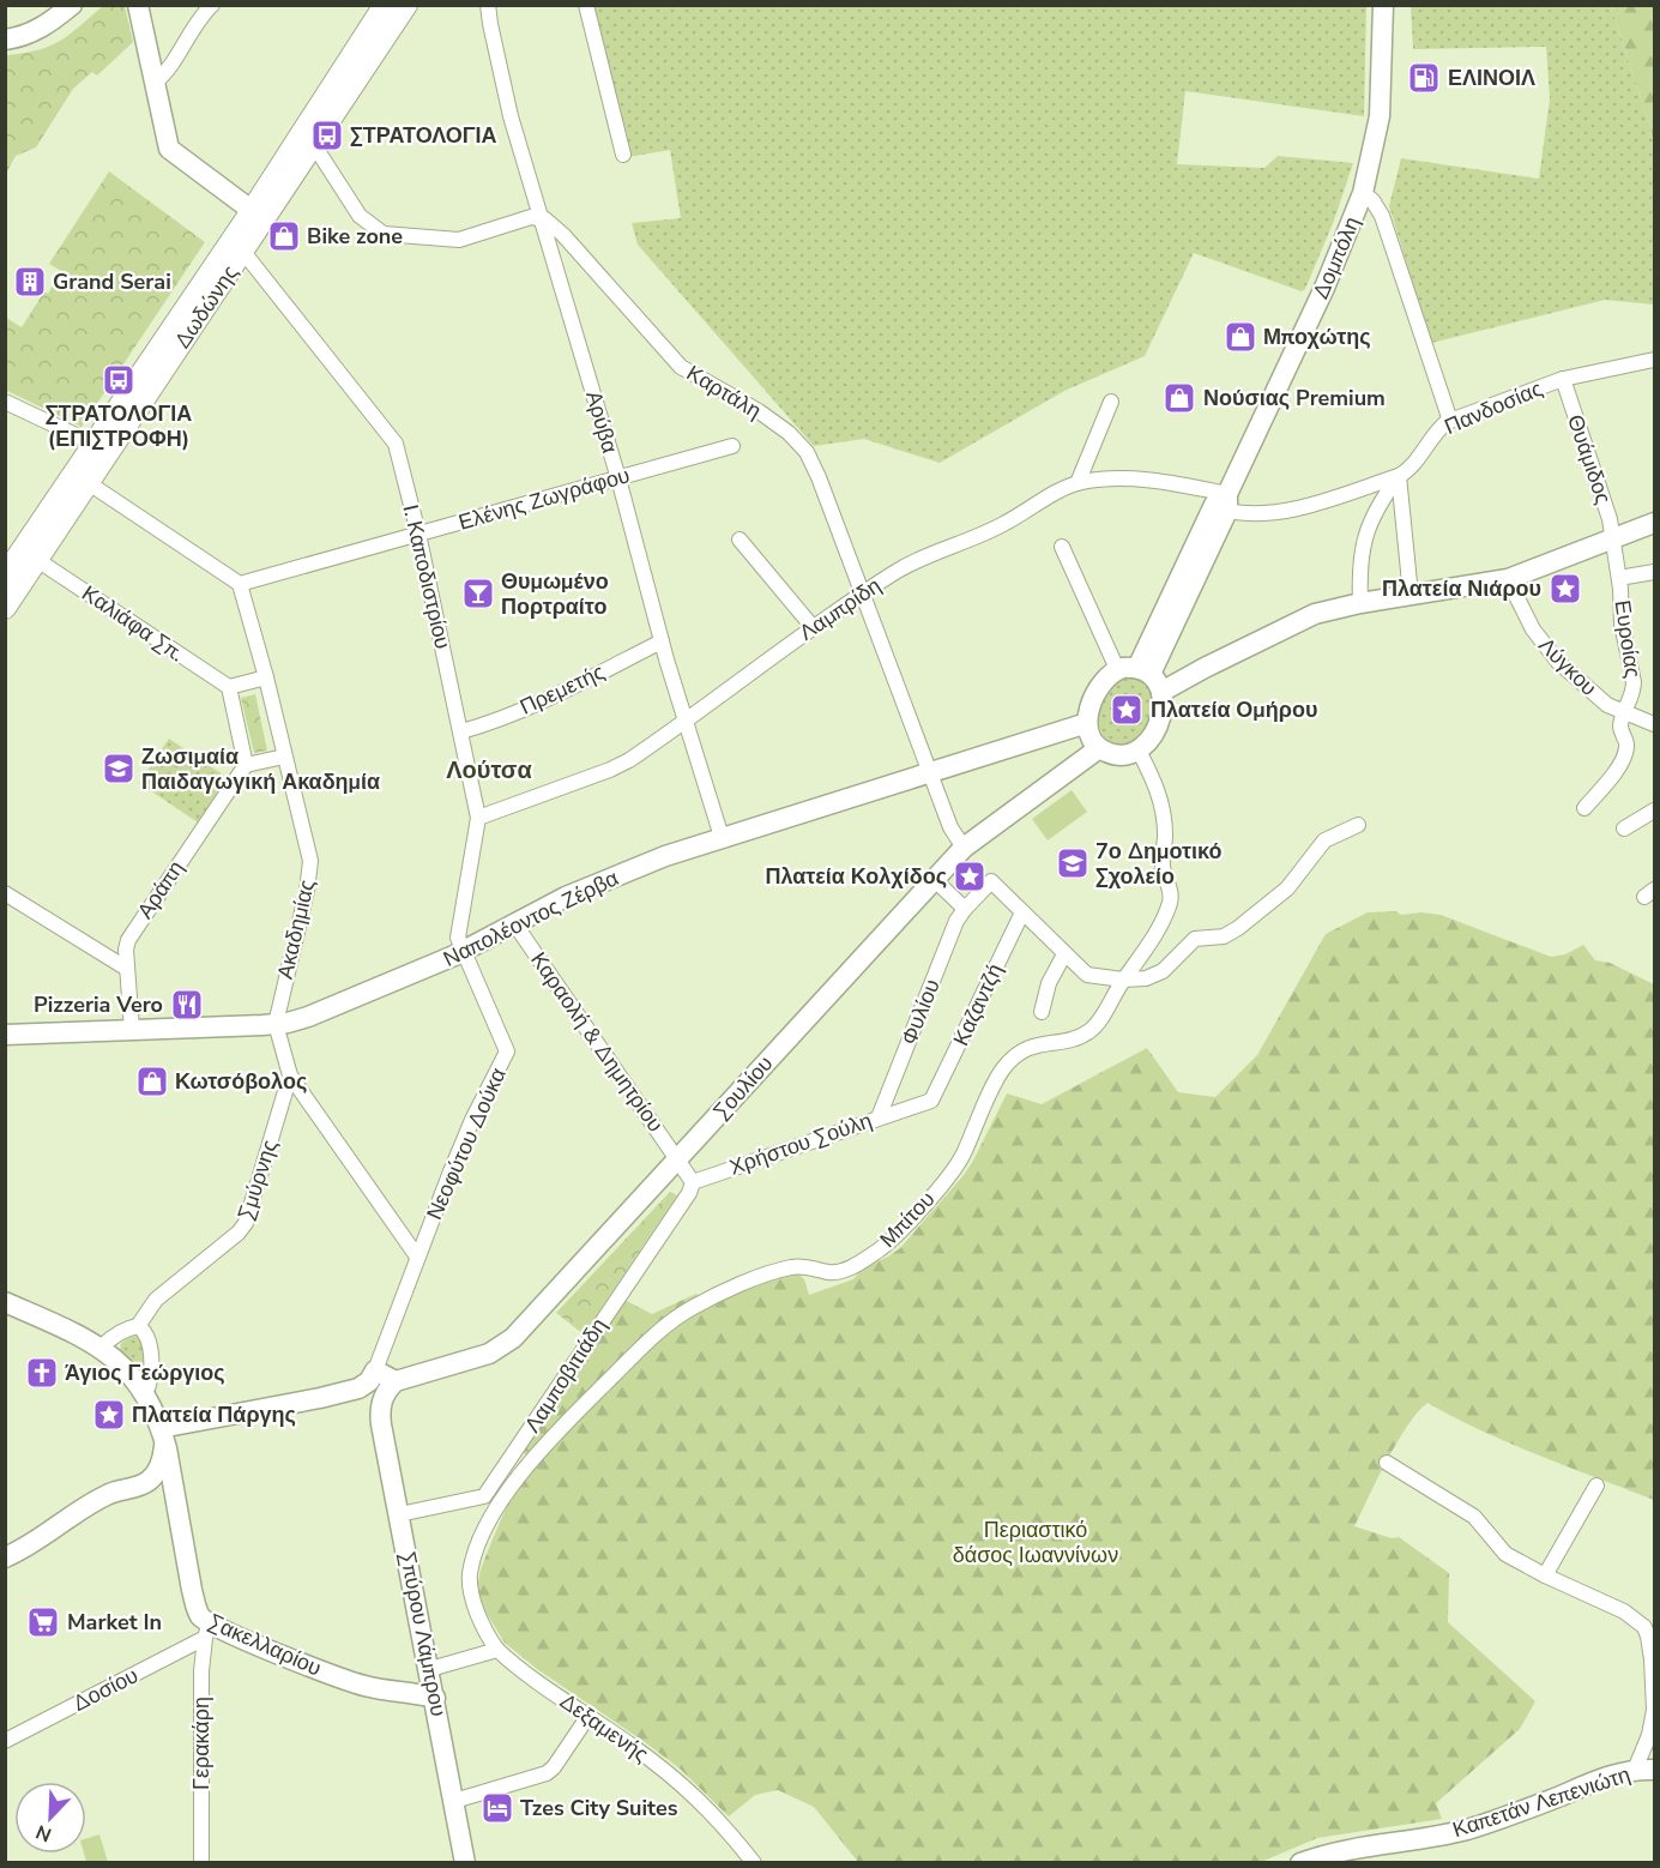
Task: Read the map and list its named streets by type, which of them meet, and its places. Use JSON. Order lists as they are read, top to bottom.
{
  "streets": {
    "main road": [
      "Δομπόλη",
      "Δωδώνης",
      "Ναπολέοντος Ζέρβα",
      "Σουλίου",
      "Σπύρου Λάμπρου",
      "Σακελλαρίου",
      "Καπετάν Λεπενιώτη"
    ],
    "street": [
      "Καρτάλη",
      "Πανδοσίας",
      "Αρύβα",
      "Θυάμιδος",
      "Ελένης Ζωγράφου",
      "Ι. Καποδιστρίου",
      "Λαμπρίδη",
      "Καλιάφα Σπ.",
      "Ευροίας",
      "Λύγκου",
      "Πρεμετής",
      "Αράπη",
      "Ακαδημίας",
      "Καζαντζή",
      "Φυλίου",
      "Καραολή & Δημητρίου",
      "Νεοφύτου Δούκα",
      "Χρήστου Σούλη",
      "Σμύρνης",
      "Μπίτου",
      "Λαμποβιτιάδη",
      "Δοσίου",
      "Δεξαμενής",
      "Γερακάρη"
    ]
  },
  "crossings": [
    ["Δομπόλη", "Πανδοσίας"],
    ["Δομπόλη", "Λαμπρίδη"],
    ["Δομπόλη", "Ναπολέοντος Ζέρβα"],
    ["Δομπόλη", "Σουλίου"],
    ["Δομπόλη", "Μπίτου"],
    ["Δωδώνης", "Ι. Καποδιστρίου"],
    ["Δωδώνης", "Καλιάφα Σπ."],
    ["Καρτάλη", "Αρύβα"],
    ["Καρτάλη", "Λαμπρίδη"],
    ["Καρτάλη", "Ναπολέοντος Ζέρβα"],
    ["Καρτάλη", "Σουλίου"],
    ["Πανδοσίας", "Θυάμιδος"],
    ["Πανδοσίας", "Λαμπρίδη"],
    ["Αρύβα", "Ελένης Ζωγράφου"],
    ["Αρύβα", "Λαμπρίδη"],
    ["Αρύβα", "Πρεμετής"],
    ["Αρύβα", "Ναπολέοντος Ζέρβα"],
    ["Θυάμιδος", "Ευροίας"],
    ["Ελένης Ζωγράφου", "Ι. Καποδιστρίου"],
    ["Ελένης Ζωγράφου", "Ακαδημίας"],
    ["Ι. Καποδιστρίου", "Λαμπρίδη"],
    ["Ι. Καποδιστρίου", "Πρεμετής"],
    ["Ι. Καποδιστρίου", "Ναπολέοντος Ζέρβα"],
    ["Ι. Καποδιστρίου", "Νεοφύτου Δούκα"],
    ["Ευροίας", "Λύγκου"],
    ["Αράπη", "Ναπολέοντος Ζέρβα"],
    ["Ναπολέοντος Ζέρβα", "Ακαδημίας"],
    ["Ναπολέοντος Ζέρβα", "Καραολή & Δημητρίου"],
    ["Ναπολέοντος Ζέρβα", "Σουλίου"],
    ["Ναπολέοντος Ζέρβα", "Νεοφύτου Δούκα"],
    ["Ναπολέοντος Ζέρβα", "Μπίτου"],
    ["Ακαδημίας", "Νεοφύτου Δούκα"],
    ["Καζαντζή", "Φυλίου"],
    ["Καζαντζή", "Χρήστου Σούλη"],
    ["Φυλίου", "Χρήστου Σούλη"],
    ["Καραολή & Δημητρίου", "Σουλίου"],
    ["Σουλίου", "Μπίτου"],
    ["Νεοφύτου Δούκα", "Σμύρνης"],
    ["Χρήστου Σούλη", "Λαμποβιτιάδη"],
    ["Μπίτου", "Δεξαμενής"],
    ["Λαμποβιτιάδη", "Σπύρου Λάμπρου"],
    ["Σπύρου Λάμπρου", "Σακελλαρίου"],
    ["Σακελλαρίου", "Δοσίου"],
    ["Σακελλαρίου", "Γερακάρη"],
    ["Δοσίου", "Γερακάρη"]
  ],
  "districts": ["Λούτσα"],
  "parks": ["Περιαστικό δάσος Ιωαννίνων"],
  "places": {
    "fuel station": ["ΕΛΙΝΟΙΛ"],
    "bus stop": ["ΣΤΡΑΤΟΛΟΓΙΑ", "ΣΤΡΑΤΟΛΟΓΙΑ (ΕΠΙΣΤΡΟΦΗ)"],
    "shop": [
      "Bike zone",
      "Μποχώτης",
      "Νούσιας Premium",
      "Κωτσόβολος"
    ],
    "building": ["Grand Serai"],
    "place": [
      "Πλατεία Νιάρου",
      "Πλατεία Ομήρου",
      "Πλατεία Κολχίδος",
      "Πλατεία Πάργης"
    ],
    "bar": ["Θυμωμένο Πορτραίτο"],
    "school or university": ["Ζωσιμαία Παιδαγωγική Ακαδημία", "7ο Δημοτικό Σχολείο"],
    "restaurant": ["Pizzeria Vero"],
    "church": ["Άγιος Γεώργιος"],
    "supermarket": ["Market In"],
    "hotel": ["Tzes City Suites"]
  },
  "north": "bottom left"
}
